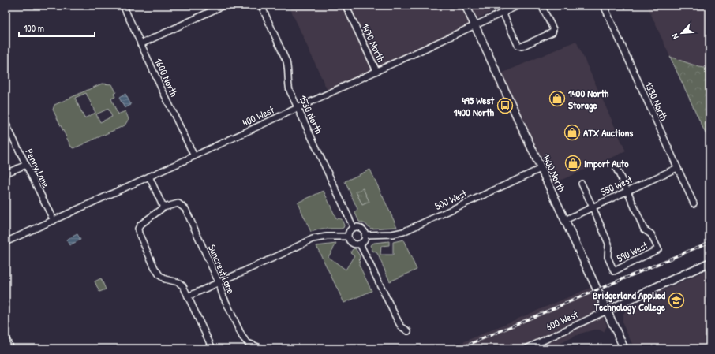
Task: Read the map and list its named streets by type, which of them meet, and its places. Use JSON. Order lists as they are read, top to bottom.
{
  "streets": {
    "main road": ["1400 North", "600 West"],
    "street": [
      "1470 North",
      "1600 North",
      "1330 North",
      "1530 North",
      "400 West",
      "Penny Lane",
      "550 West",
      "500 West",
      "590 West",
      "Suncrest Lane"
    ]
  },
  "crossings": [
    ["1470 North", "400 West"],
    ["1600 North", "400 West"],
    ["1330 North", "550 West"],
    ["1530 North", "400 West"],
    ["1530 North", "500 West"],
    ["400 West", "Penny Lane"],
    ["400 West", "1400 North"],
    ["1400 North", "550 West"],
    ["1400 North", "500 West"],
    ["1400 North", "600 West"],
    ["550 West", "590 West"]
  ],
  "places": {
    "shop": ["1400 North Storage", "ATX Auctions", "Import Auto"],
    "bus stop": ["495 West 1400 North"],
    "school or university": ["Bridgerland Applied Technology College"]
  },
  "scale_bar": "100 m",
  "north": "bottom left"
}
